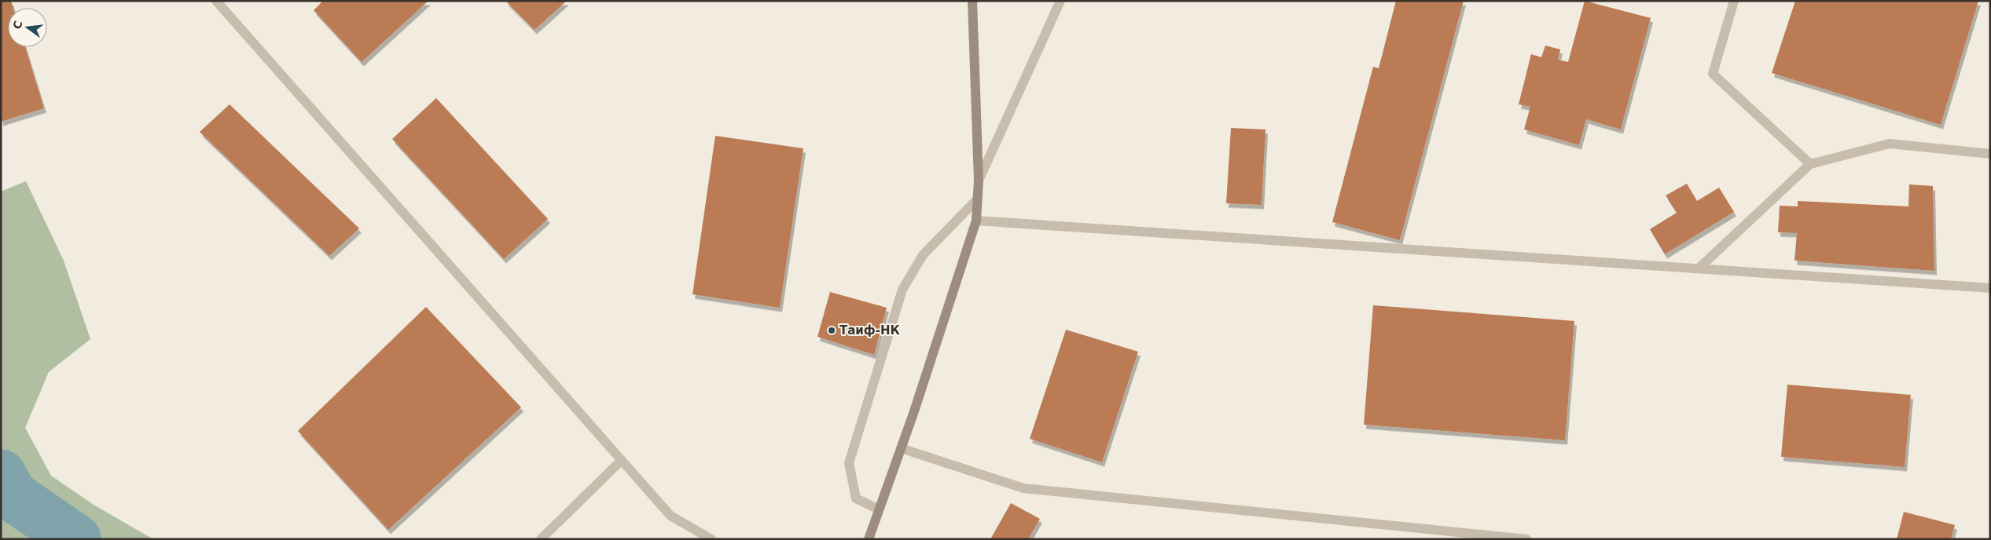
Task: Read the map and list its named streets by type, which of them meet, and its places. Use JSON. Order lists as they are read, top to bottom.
{
  "places": ["Таиф-НК"],
  "north": "left"
}
